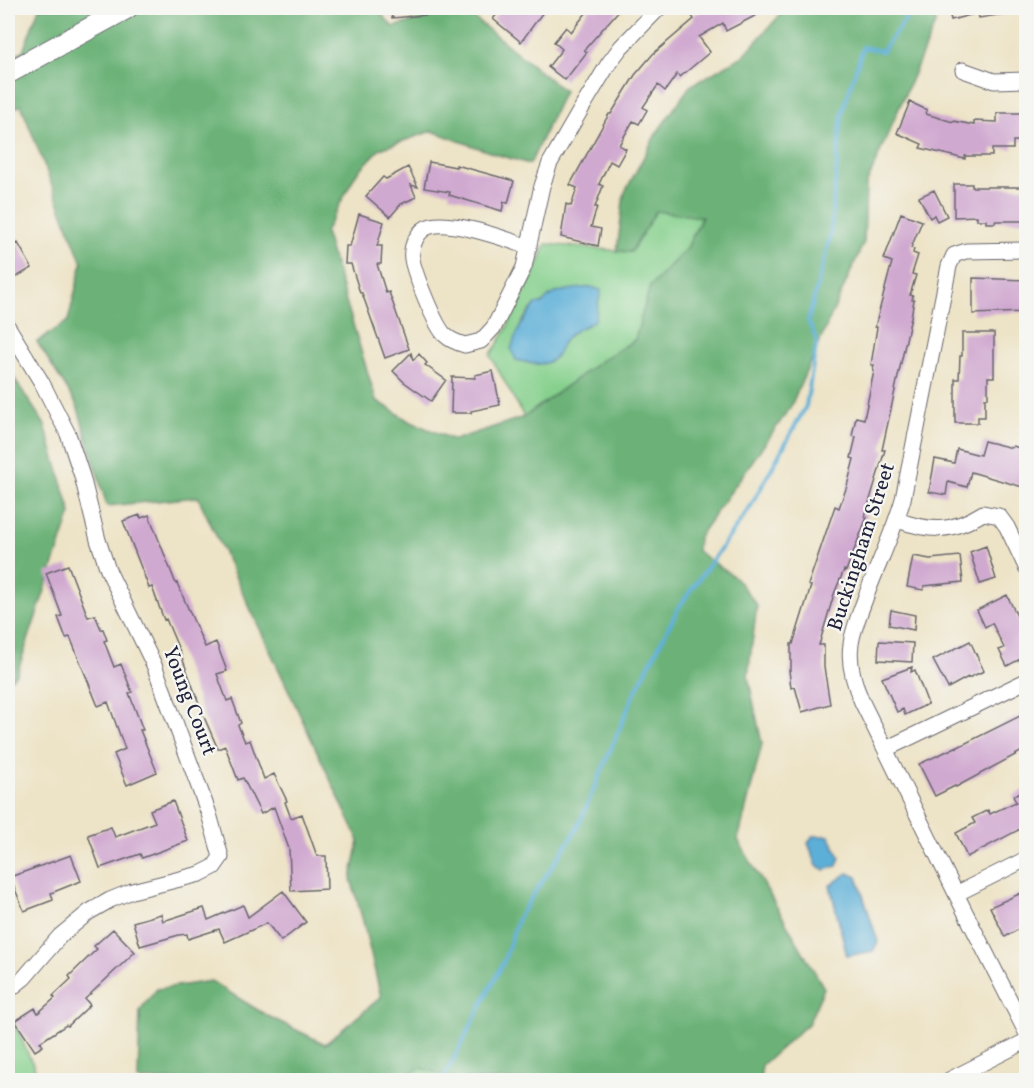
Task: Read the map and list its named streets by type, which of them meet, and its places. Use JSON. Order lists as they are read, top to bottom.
{
  "streets": {
    "street": ["Buckingham Street", "Young Court"]
  }
}
